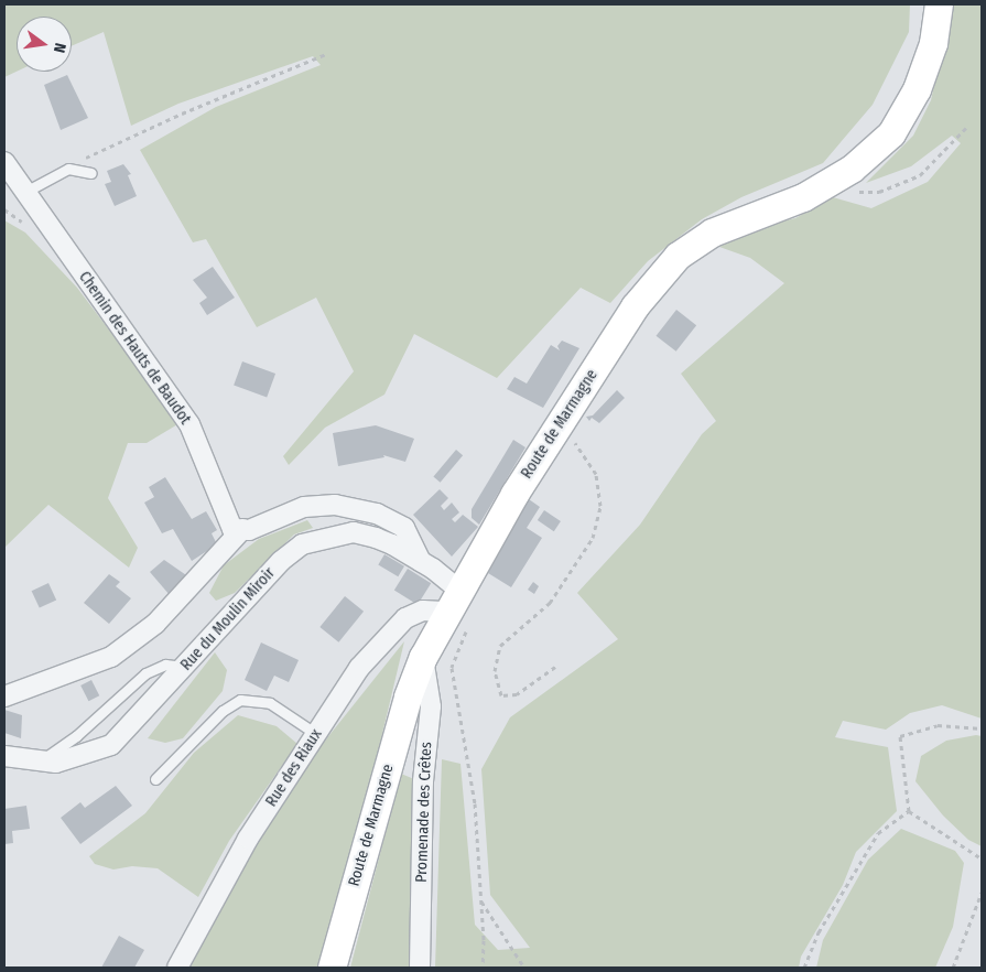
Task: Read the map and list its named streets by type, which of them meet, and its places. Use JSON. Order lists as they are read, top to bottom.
{
  "streets": {
    "street": [
      "Chemin des Hauts de Baudot",
      "Route de Marmagne",
      "Rue du Moulin Miroir",
      "Rue des Riaux",
      "Promenade des Crêtes"
    ]
  },
  "crossings": [
    ["Route de Marmagne", "Rue du Moulin Miroir"],
    ["Route de Marmagne", "Rue des Riaux"],
    ["Route de Marmagne", "Promenade des Crêtes"],
    ["Rue du Moulin Miroir", "Rue des Riaux"]
  ],
  "north": "right"
}
